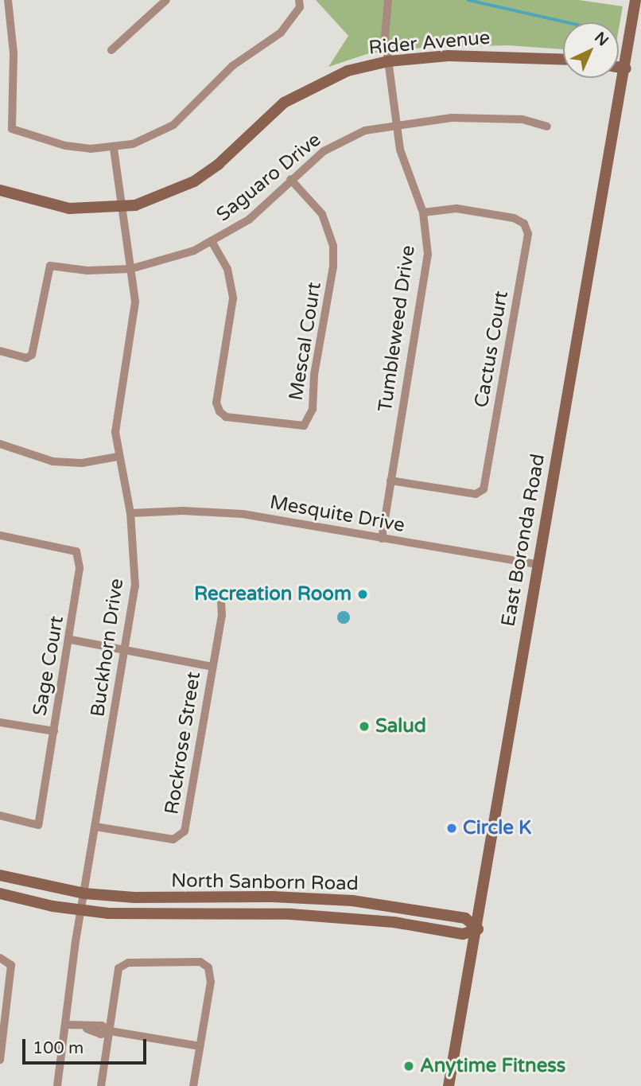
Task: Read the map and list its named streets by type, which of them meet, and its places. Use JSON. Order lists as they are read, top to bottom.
{
  "streets": {
    "main road": ["Rider Avenue", "East Boronda Road", "North Sanborn Road"],
    "street": [
      "Saguaro Drive",
      "Tumbleweed Drive",
      "Mescal Court",
      "Cactus Court",
      "Mesquite Drive",
      "Buckhorn Drive",
      "Sage Court",
      "Rockrose Street"
    ]
  },
  "crossings": [
    ["Rider Avenue", "Tumbleweed Drive"],
    ["Rider Avenue", "Buckhorn Drive"],
    ["Saguaro Drive", "Tumbleweed Drive"],
    ["Saguaro Drive", "Mescal Court"],
    ["Saguaro Drive", "Buckhorn Drive"],
    ["Tumbleweed Drive", "Cactus Court"],
    ["Tumbleweed Drive", "Mesquite Drive"],
    ["Mesquite Drive", "East Boronda Road"],
    ["Mesquite Drive", "Buckhorn Drive"],
    ["East Boronda Road", "North Sanborn Road"],
    ["Buckhorn Drive", "Rockrose Street"],
    ["Buckhorn Drive", "North Sanborn Road"]
  ],
  "places": [
    "Recreation Room",
    "Salud",
    "Circle K",
    "Anytime Fitness"
  ],
  "scale_bar": "100 m",
  "north": "top right"
}
